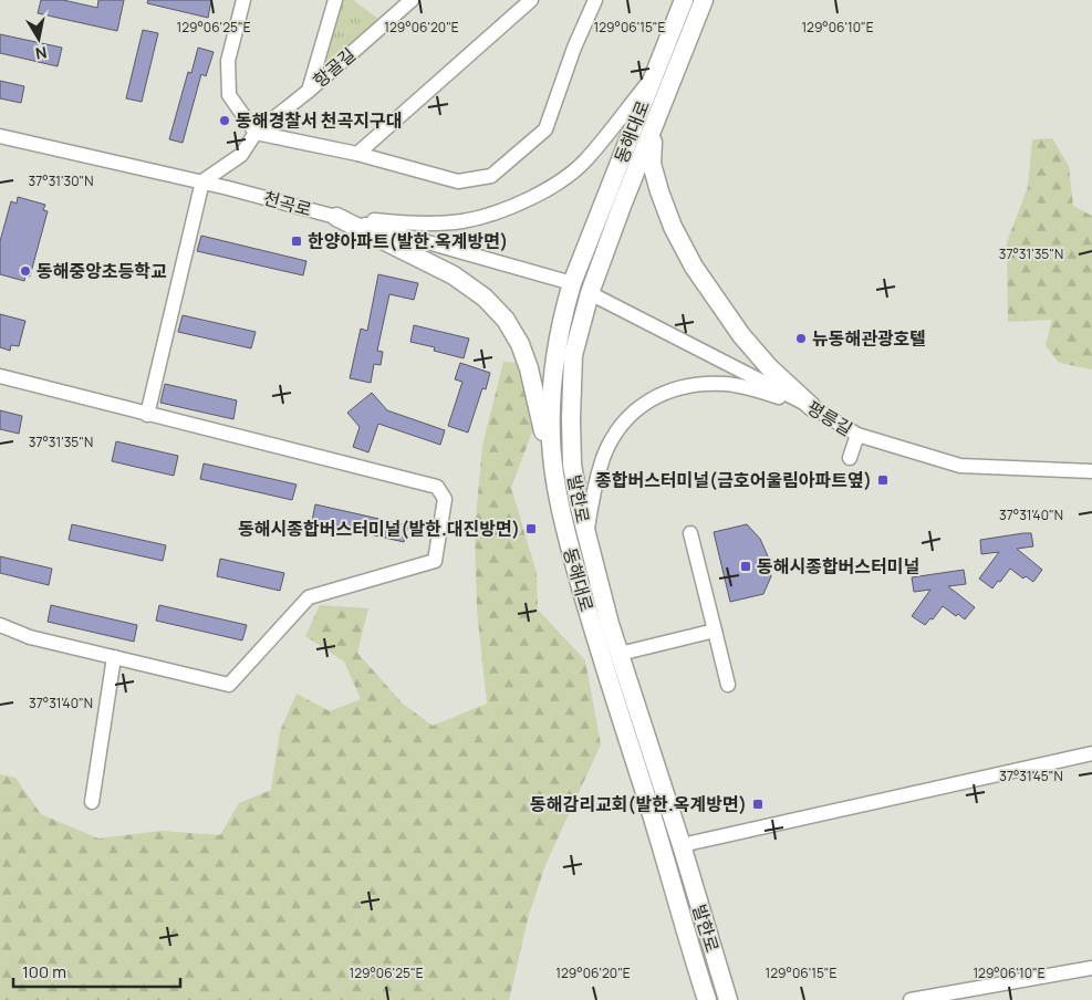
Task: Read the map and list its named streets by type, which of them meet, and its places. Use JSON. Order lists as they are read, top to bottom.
{
  "streets": {
    "main road": ["동해대로", "발한로"],
    "street": ["항골길", "천곡로", "평릉길"]
  },
  "crossings": [
    ["항골길", "천곡로"],
    ["동해대로", "천곡로"],
    ["평릉길", "발한로"]
  ],
  "places": {
    "other": ["동해경찰서 천곡지구대", "동해중앙초등학교", "뉴동해관광호텔"],
    "transit": [
      "한양아파트(발한.옥계방면)",
      "종합버스터미널(금호어울림아파트옆)",
      "동해시종합버스터미널(발한.대진방면)",
      "동해시종합버스터미널",
      "동해감리교회(발한.옥계방면)"
    ]
  },
  "scale_bar": "100 m",
  "north": "bottom",
  "coordinates": [
    "129°06'25\"E",
    "129°06'20\"E",
    "129°06'15\"E",
    "129°06'10\"E",
    "37°31'30\"N",
    "37°31'35\"N",
    "37°31'40\"N",
    "37°31'45\"N"
  ]
}
